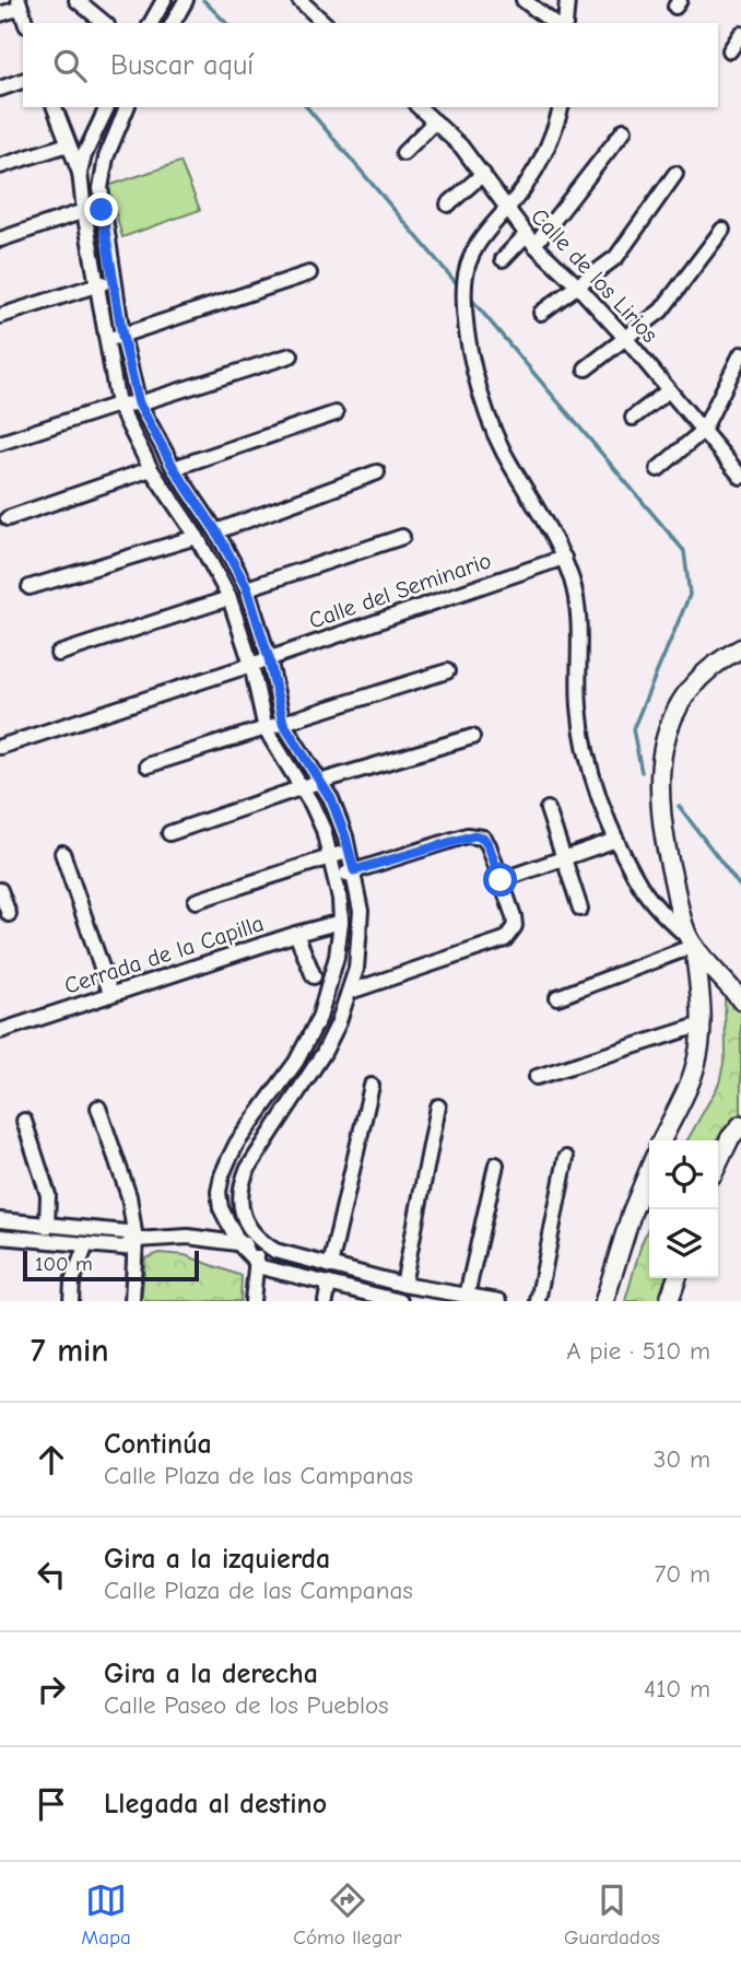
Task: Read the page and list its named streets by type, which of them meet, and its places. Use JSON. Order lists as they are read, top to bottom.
{
  "streets": {
    "street": ["Calle de los Lirios", "Calle del Seminario", "Cerrada de la Capilla"]
  },
  "scale_bar": "100 m",
  "page": {
    "search": "Buscar aquí",
    "scale": "100 m",
    "heading": ["7 min", "A pie · 510 m"],
    "list": [
      ["Continúa", "Calle Plaza de las Campanas", "30 m"],
      ["Gira a la izquierda", "Calle Plaza de las Campanas", "70 m"],
      ["Gira a la derecha", "Calle Paseo de los Pueblos", "410 m"],
      "Llegada al destino"
    ],
    "nav": ["Mapa", "Cómo llegar", "Guardados"]
  }
}
